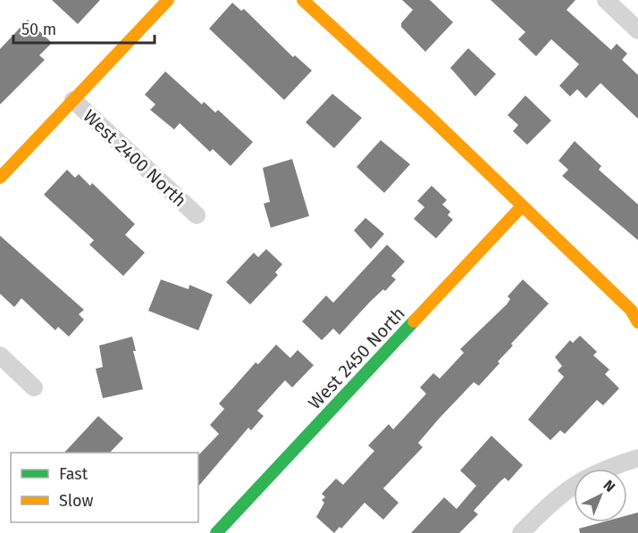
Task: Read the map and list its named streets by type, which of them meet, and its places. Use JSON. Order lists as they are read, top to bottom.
{
  "streets": {
    "street": ["West 2400 North", "West 2450 North"]
  },
  "legend": ["Fast", "Slow"],
  "scale_bar": "50 m",
  "north": "top right"
}
